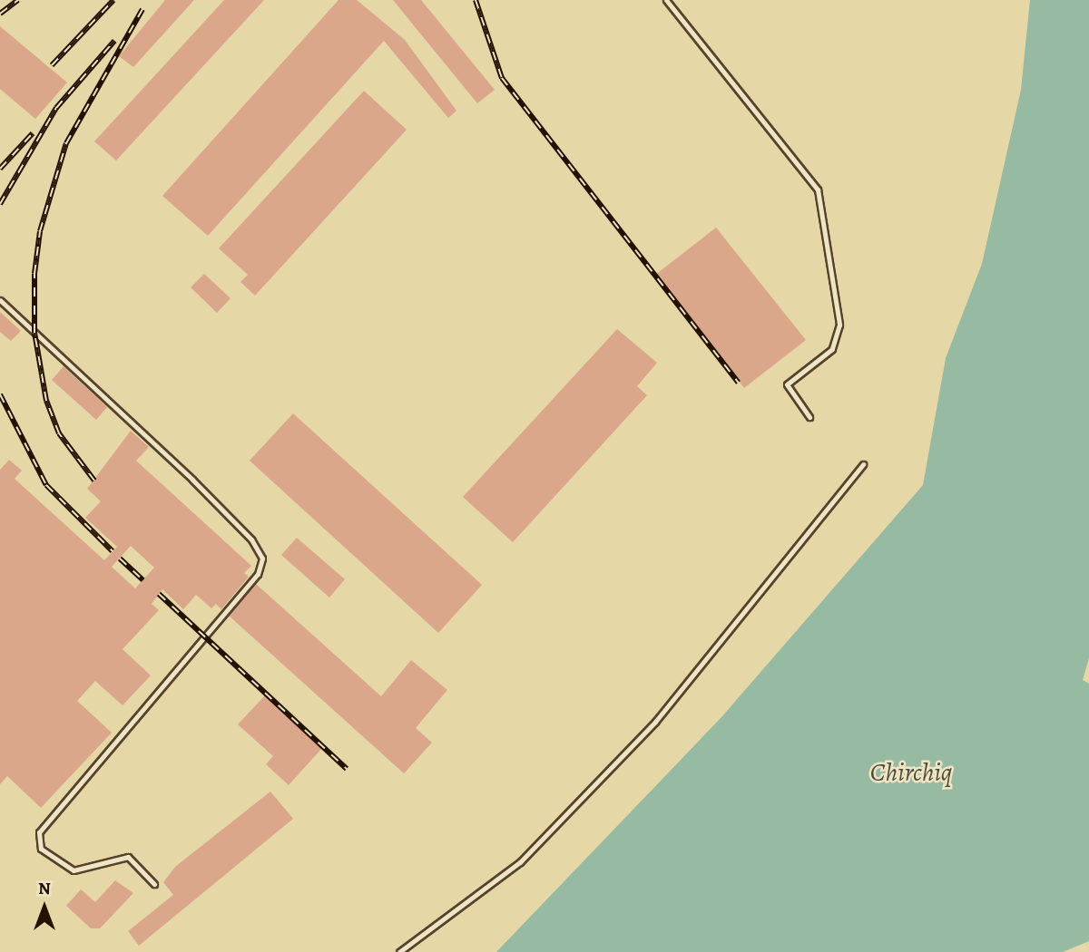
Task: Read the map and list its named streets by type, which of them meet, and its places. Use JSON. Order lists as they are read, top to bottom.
{
  "water": ["Chirchiq"],
  "north": "top"
}
